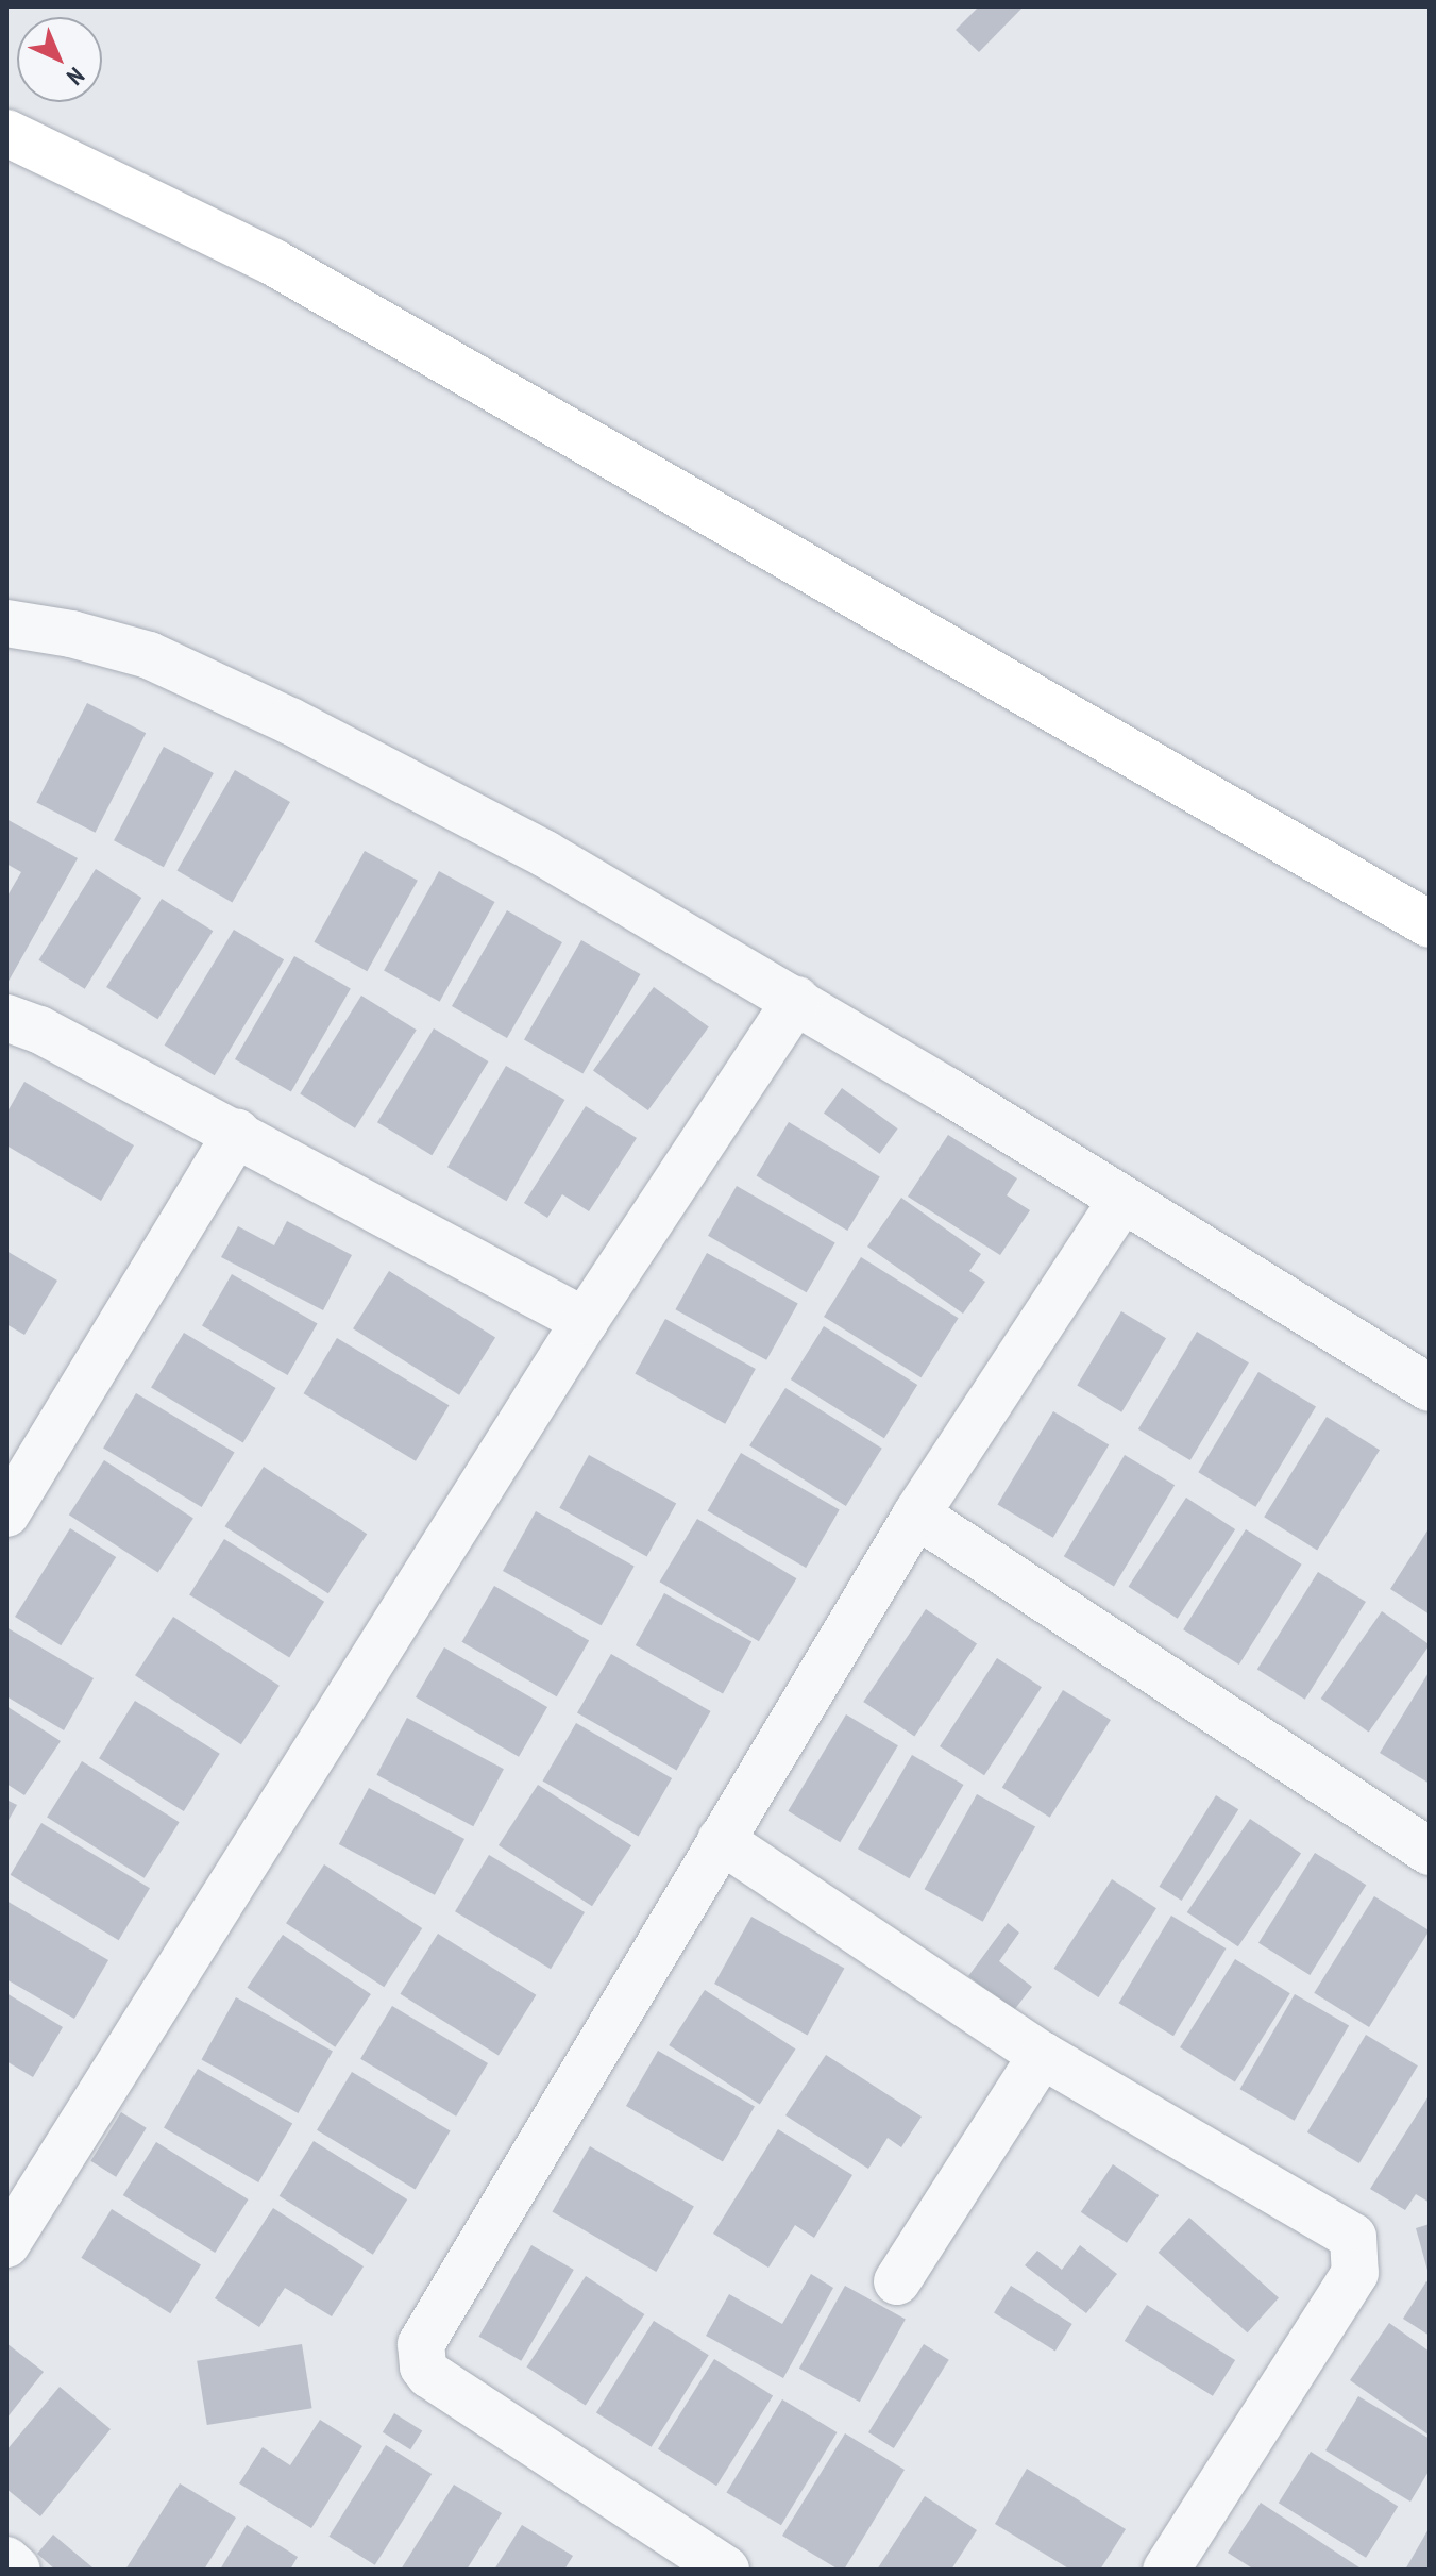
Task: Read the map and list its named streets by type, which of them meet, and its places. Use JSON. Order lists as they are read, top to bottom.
{
  "north": "bottom right"
}
